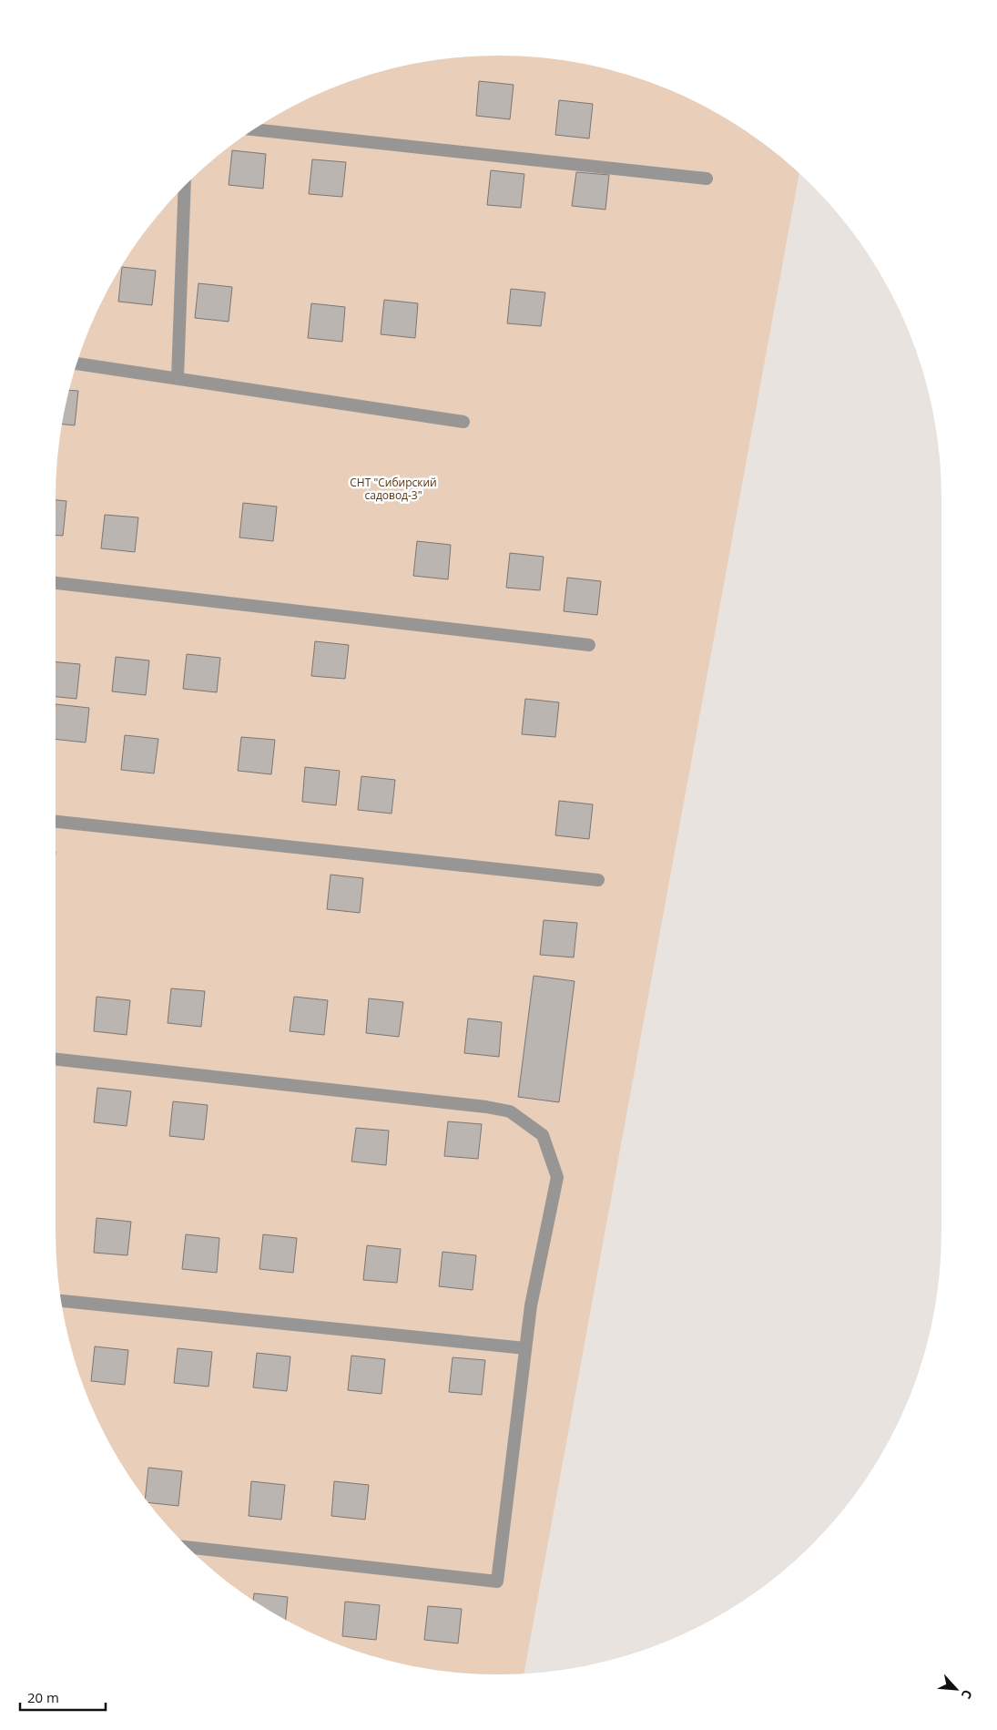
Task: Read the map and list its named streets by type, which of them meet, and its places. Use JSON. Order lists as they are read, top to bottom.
{
  "parks": ["СНТ \"Сибирский садовод-3\""],
  "scale_bar": "20 m",
  "north": "bottom right"
}
